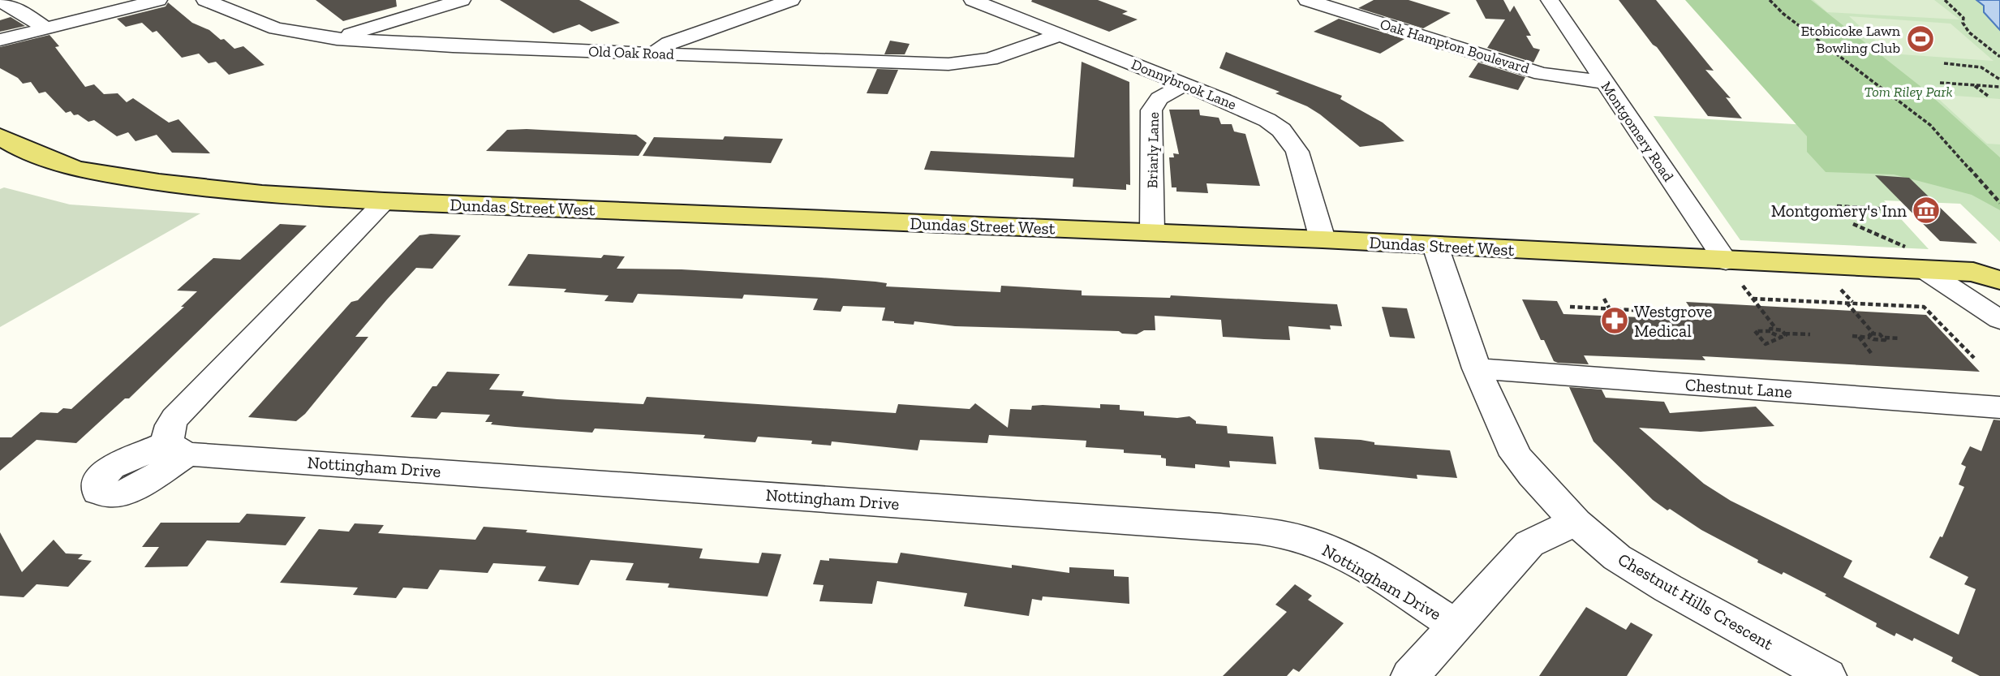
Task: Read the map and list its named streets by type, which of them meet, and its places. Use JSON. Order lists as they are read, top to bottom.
{
  "streets": {
    "main road": ["Dundas Street West"],
    "street": [
      "Oak Hampton Boulevard",
      "Old Oak Road",
      "Donnybrook Lane",
      "Montgomery Road",
      "Briarly Lane",
      "Chestnut Lane",
      "Nottingham Drive",
      "Chestnut Hills Crescent"
    ]
  },
  "crossings": [
    ["Oak Hampton Boulevard", "Montgomery Road"],
    ["Old Oak Road", "Donnybrook Lane"],
    ["Donnybrook Lane", "Briarly Lane"],
    ["Donnybrook Lane", "Dundas Street West"],
    ["Montgomery Road", "Dundas Street West"],
    ["Briarly Lane", "Dundas Street West"],
    ["Dundas Street West", "Nottingham Drive"],
    ["Dundas Street West", "Chestnut Hills Crescent"],
    ["Chestnut Lane", "Chestnut Hills Crescent"]
  ],
  "parks": ["Tom Riley Park"],
  "places": {
    "sports": ["Etobicoke Lawn Bowling Club"],
    "museum": ["Montgomery's Inn"],
    "pharmacy": ["Westgrove Medical"]
  }
}
